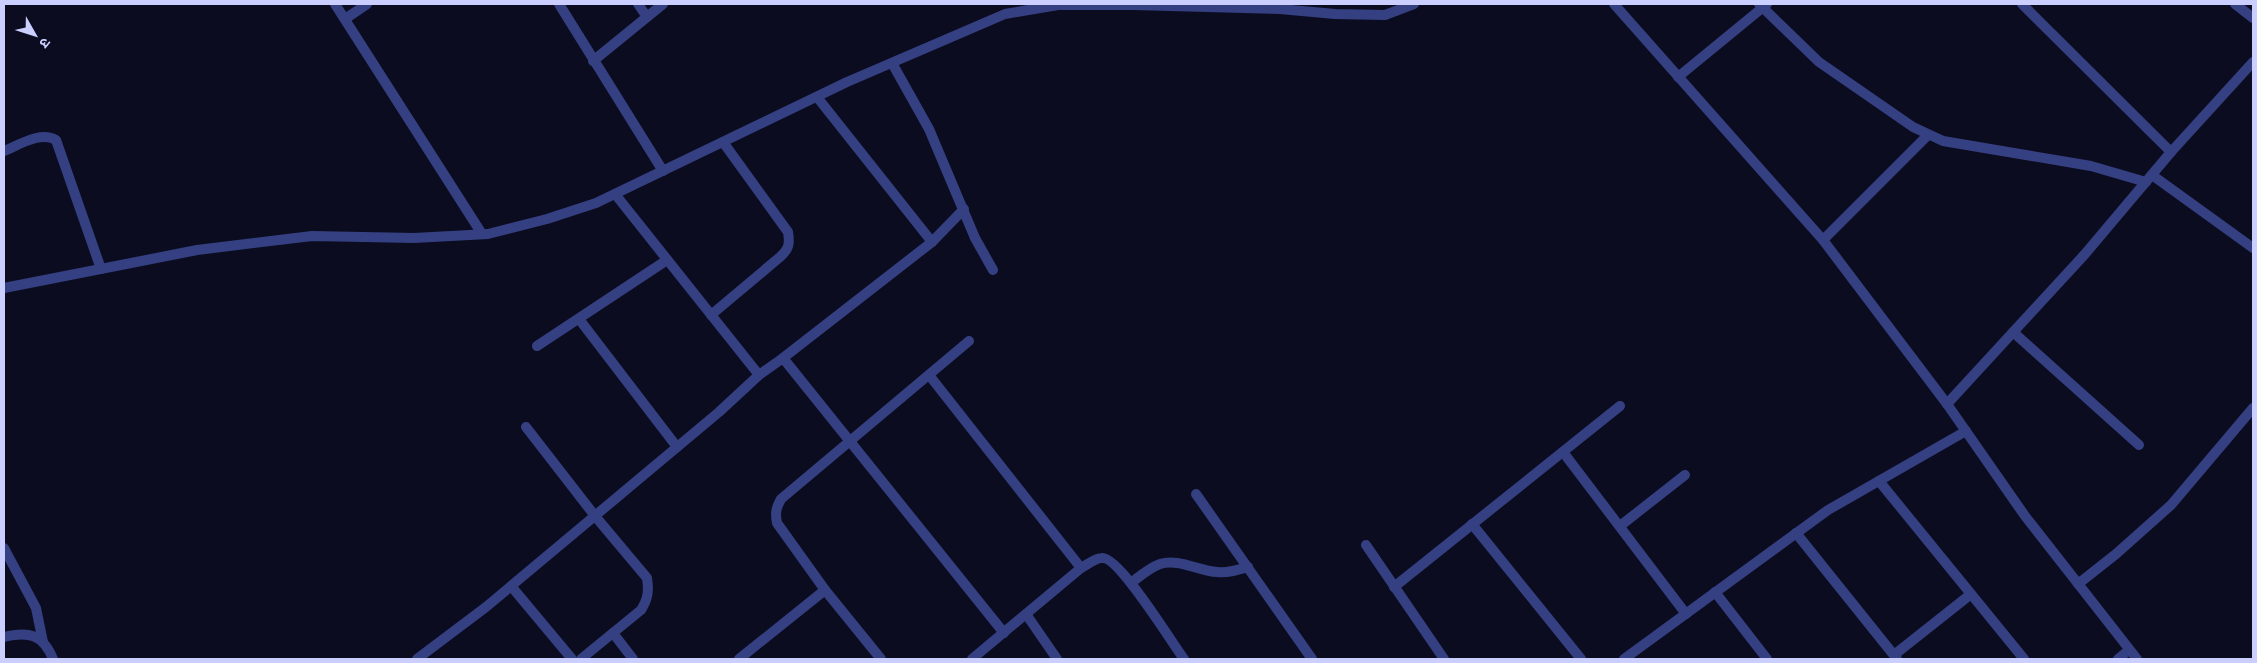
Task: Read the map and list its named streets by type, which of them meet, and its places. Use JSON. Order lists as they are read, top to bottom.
{
  "north": "bottom right"
}
